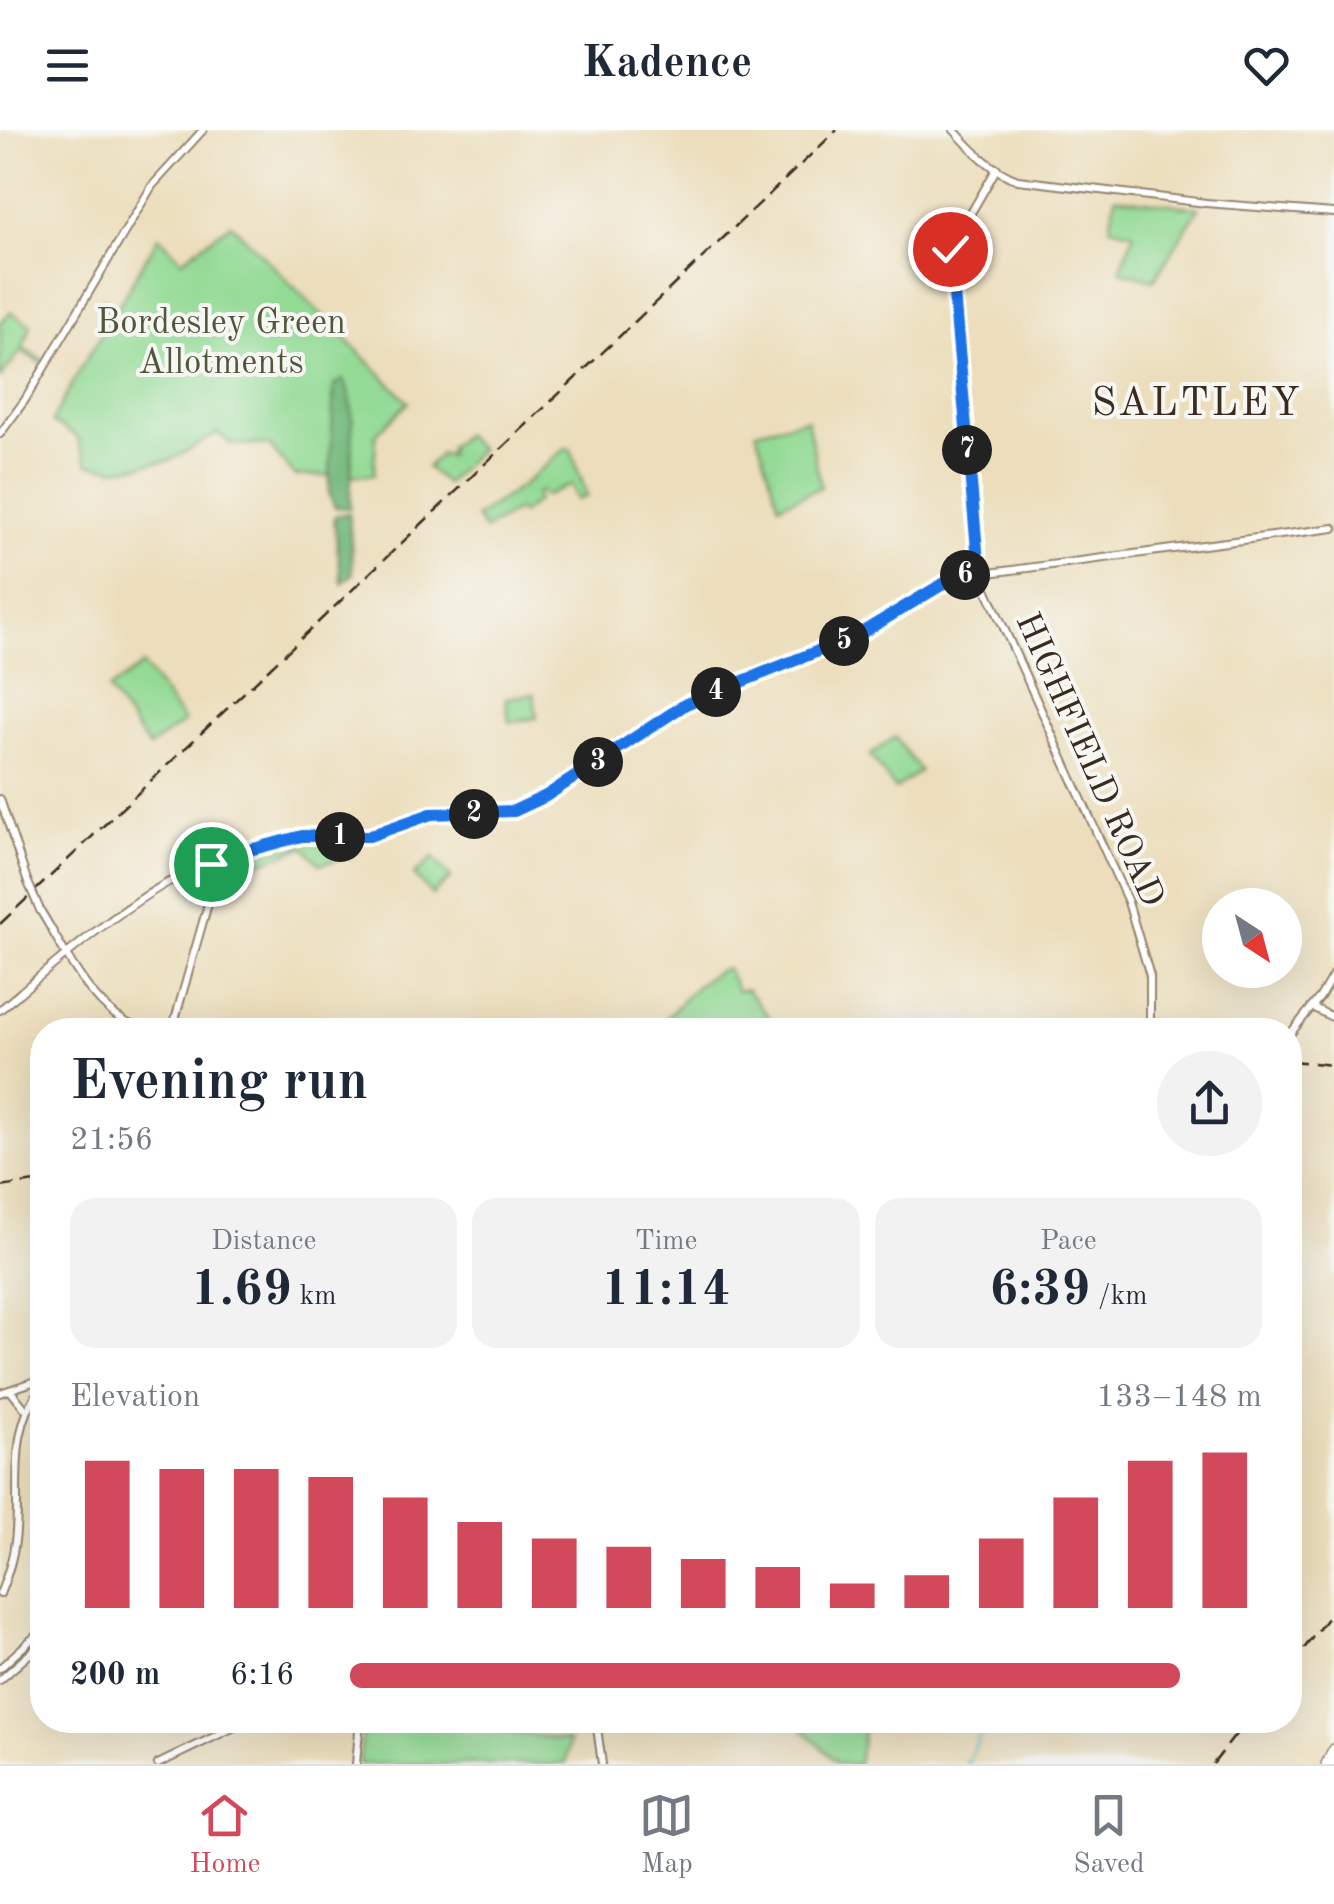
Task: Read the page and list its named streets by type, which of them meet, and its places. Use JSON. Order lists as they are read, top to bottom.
{
  "streets": {
    "street": ["HIGHFIELD ROAD"]
  },
  "districts": ["SALTLEY"],
  "parks": ["Bordesley Green Allotments"],
  "north": "bottom right",
  "page": {
    "header": "Kadence",
    "pins": [
      "7",
      "6",
      "5",
      "4",
      "3",
      "2",
      "1"
    ],
    "heading": ["Evening run", "21:56"],
    "stats": [
      ["Distance", "1.69 km"],
      ["Time", "11:14"],
      ["Pace", "6:39 /km"]
    ],
    "chart": ["Elevation", "133–148 m"],
    "list": [
      {
        "name": "200 m",
        "note": "6:16"
      }
    ],
    "tabs": ["Home", "Map", "Saved"]
  }
}
